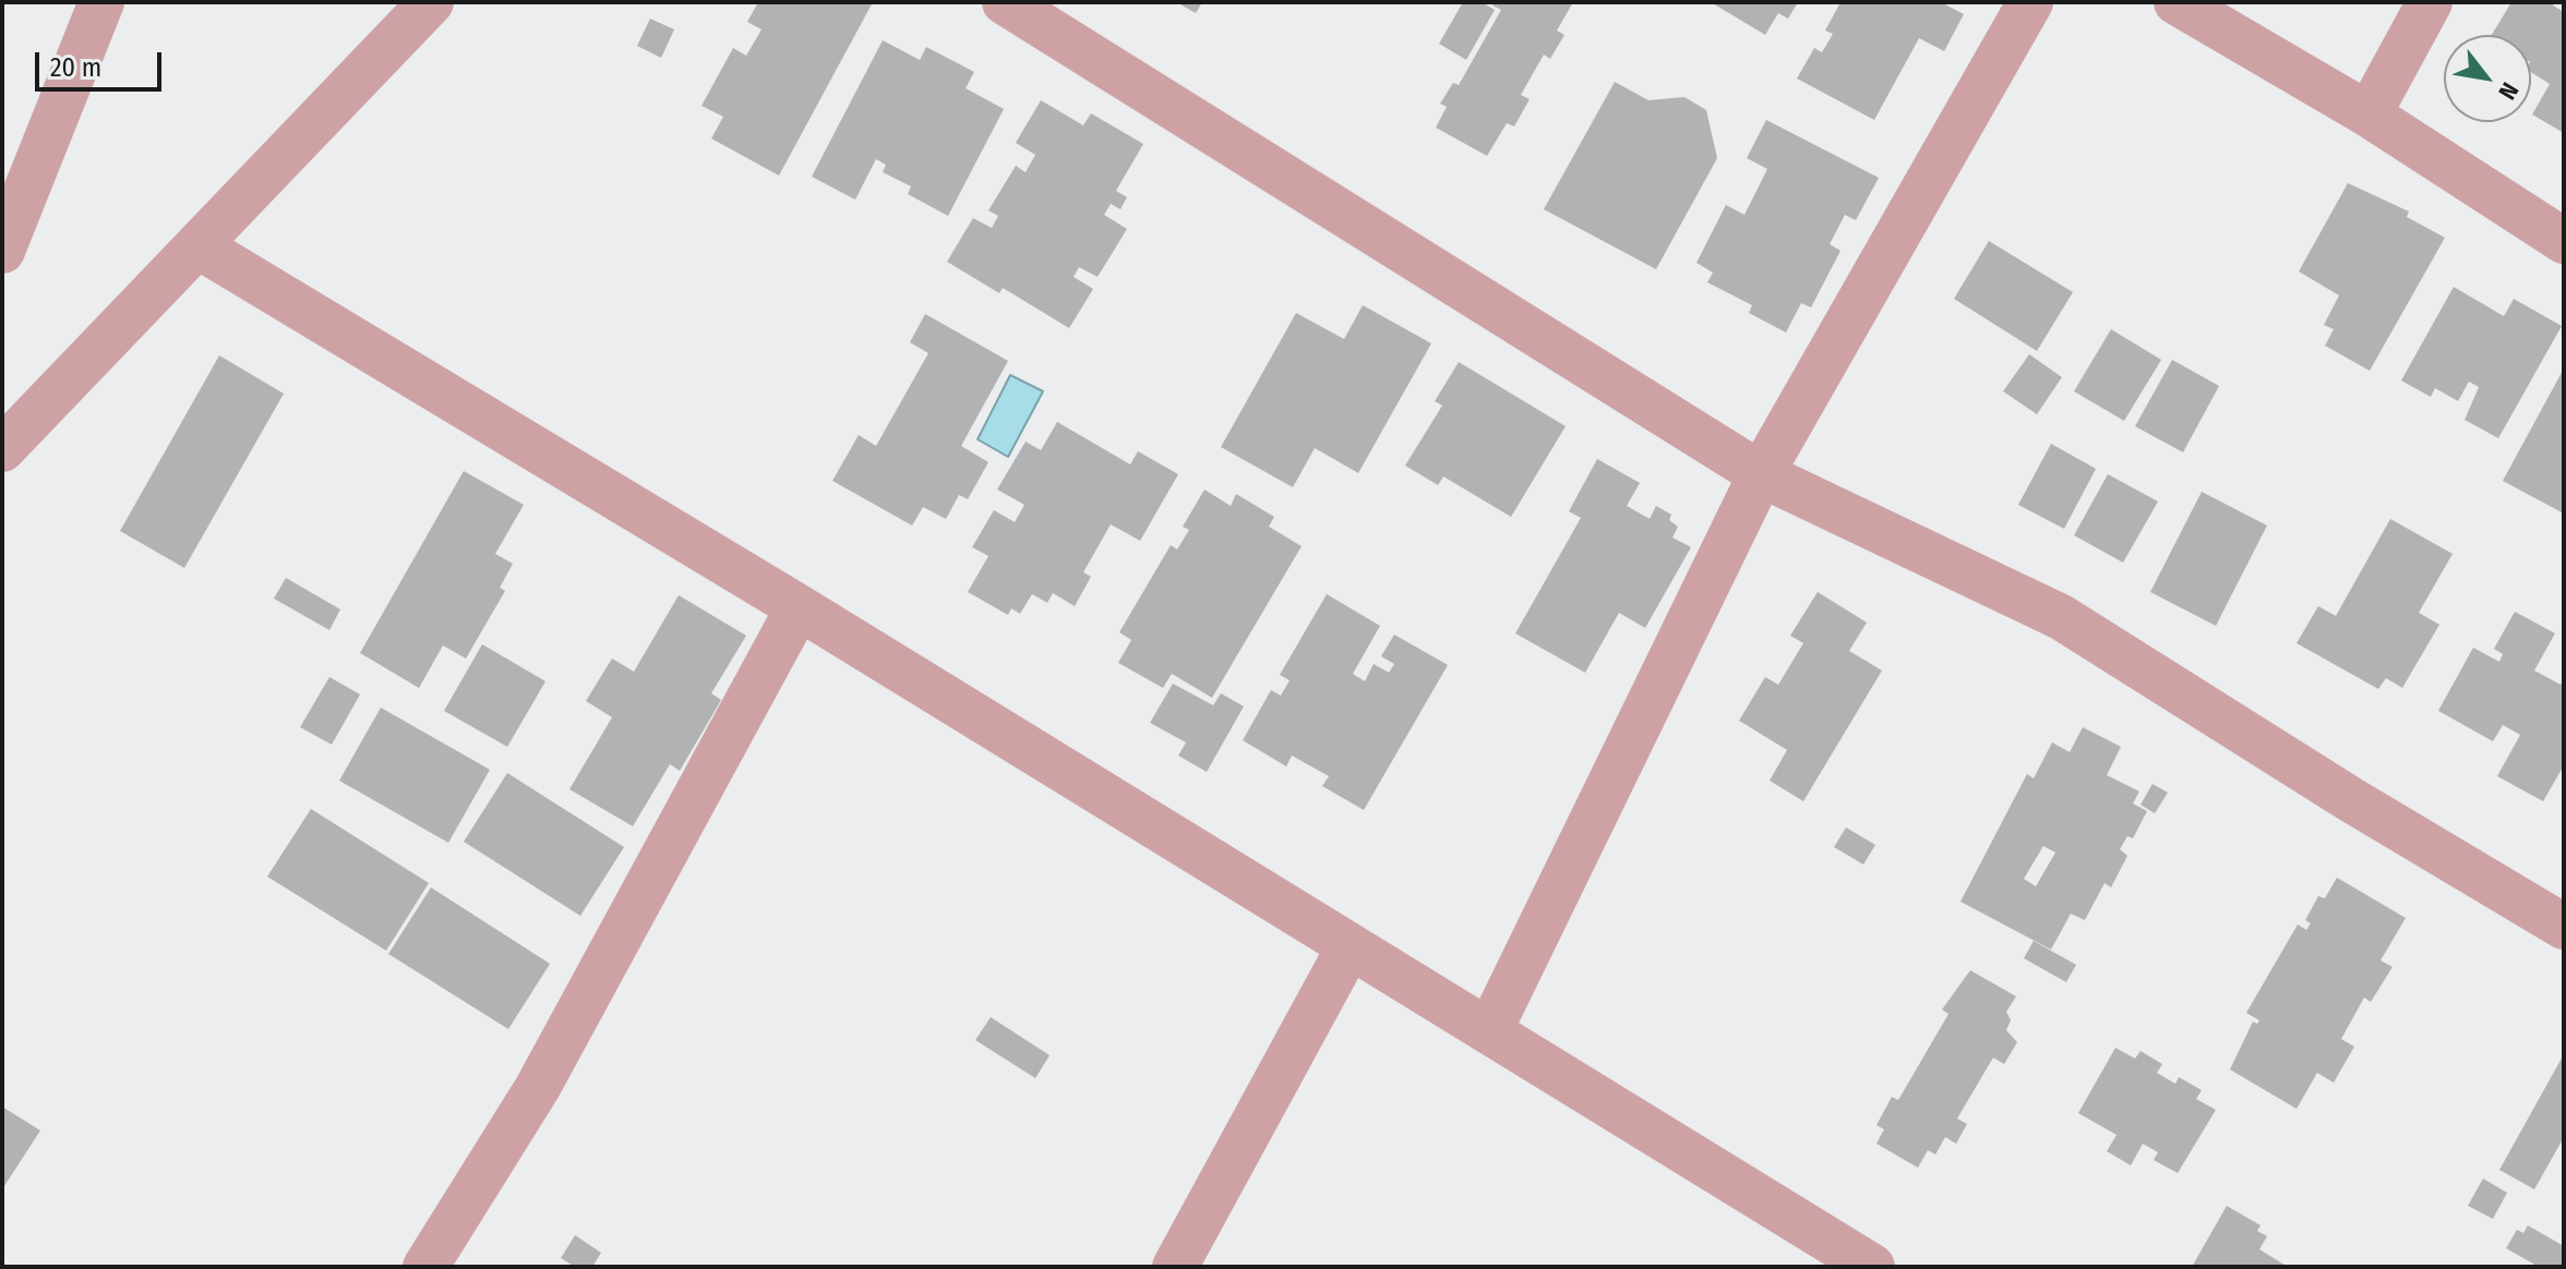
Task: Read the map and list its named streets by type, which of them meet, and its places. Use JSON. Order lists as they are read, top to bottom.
{
  "scale_bar": "20 m",
  "north": "bottom right"
}
